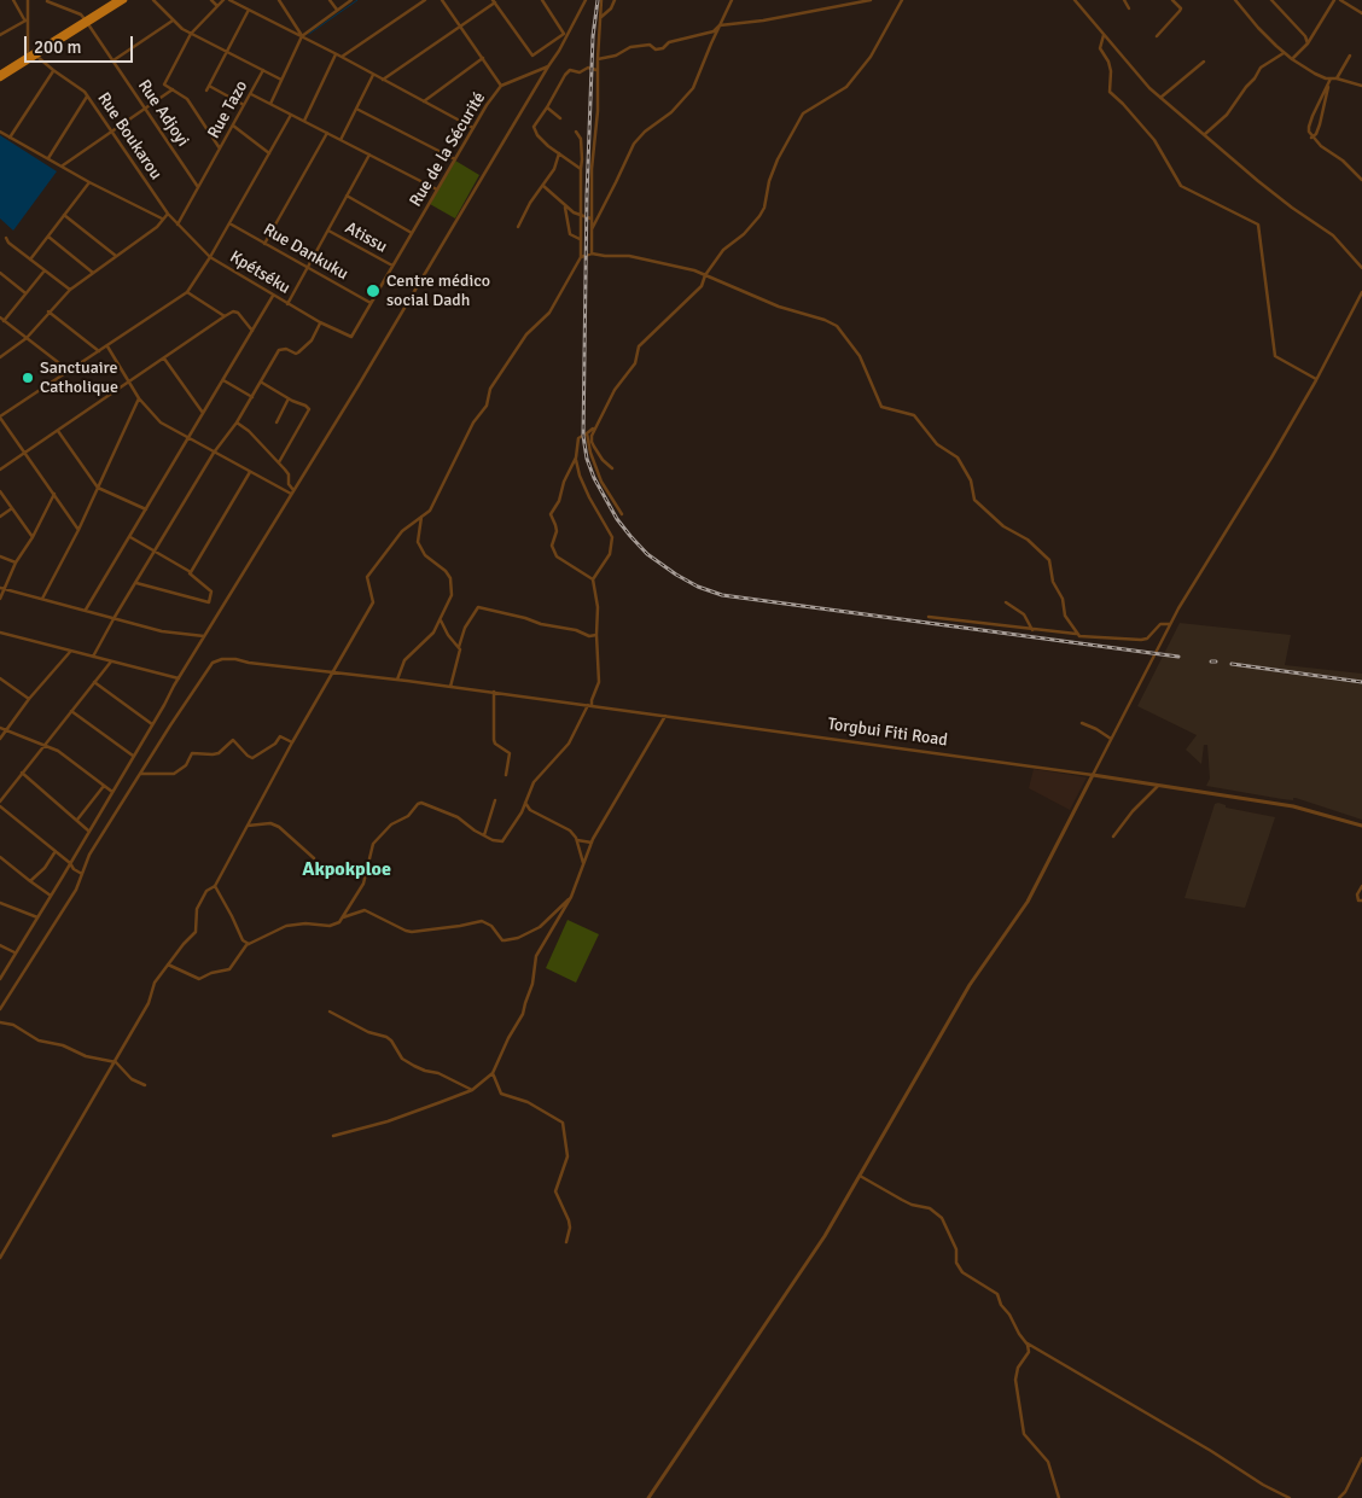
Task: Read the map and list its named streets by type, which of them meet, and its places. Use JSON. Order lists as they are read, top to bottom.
{
  "streets": {
    "street": [
      "Rue Tazo",
      "Rue Adjoyi",
      "Rue Boukarou",
      "Rue de la Sécurité",
      "Atissu",
      "Rue Dankuku",
      "Kpétséku",
      "Torgbui Fiti Road"
    ]
  },
  "crossings": [
    ["Rue Tazo", "Rue Adjoyi"],
    ["Rue Tazo", "Kpétséku"],
    ["Rue Boukarou", "Kpétséku"],
    ["Rue de la Sécurité", "Atissu"],
    ["Rue de la Sécurité", "Rue Dankuku"],
    ["Rue de la Sécurité", "Kpétséku"]
  ],
  "districts": ["Akpokploe"],
  "places": ["Centre médico social Dadh", "Sanctuaire Catholique"],
  "scale_bar": "200 m"
}
